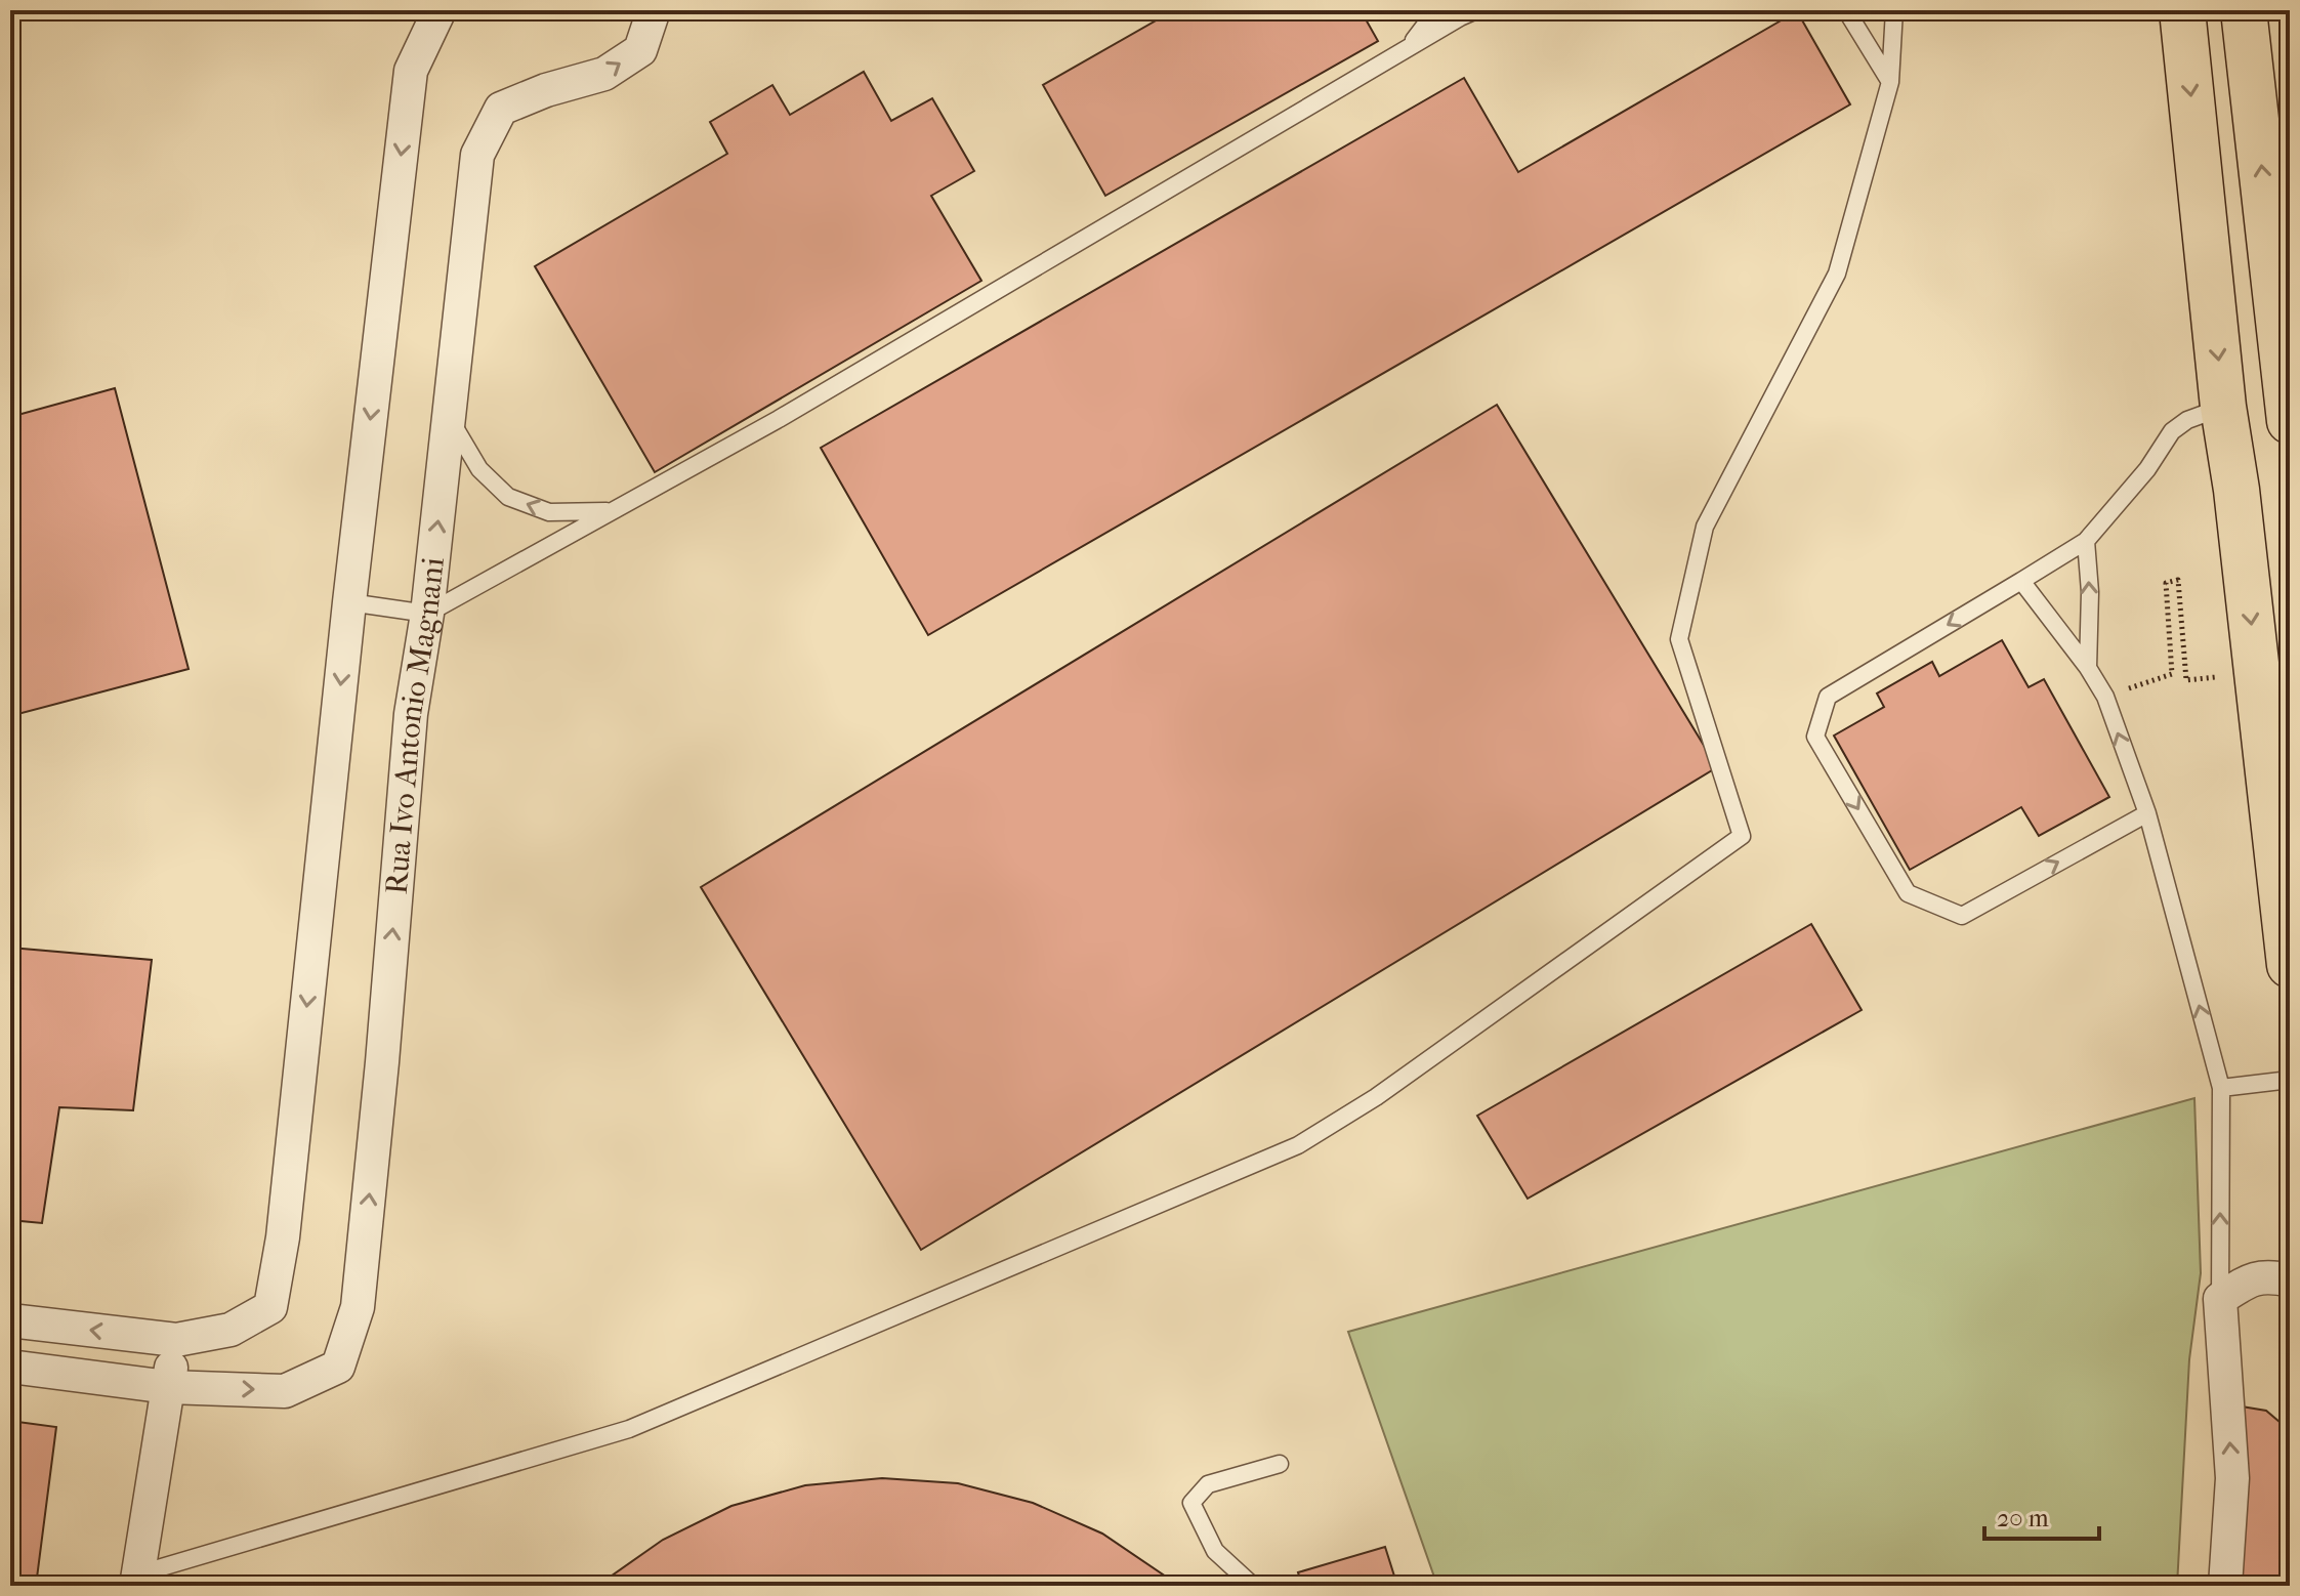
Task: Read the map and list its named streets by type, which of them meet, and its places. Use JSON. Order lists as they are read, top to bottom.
{
  "streets": {
    "street": ["Rua Ivo Antonio Magnani"]
  },
  "scale_bar": "20 m"
}
